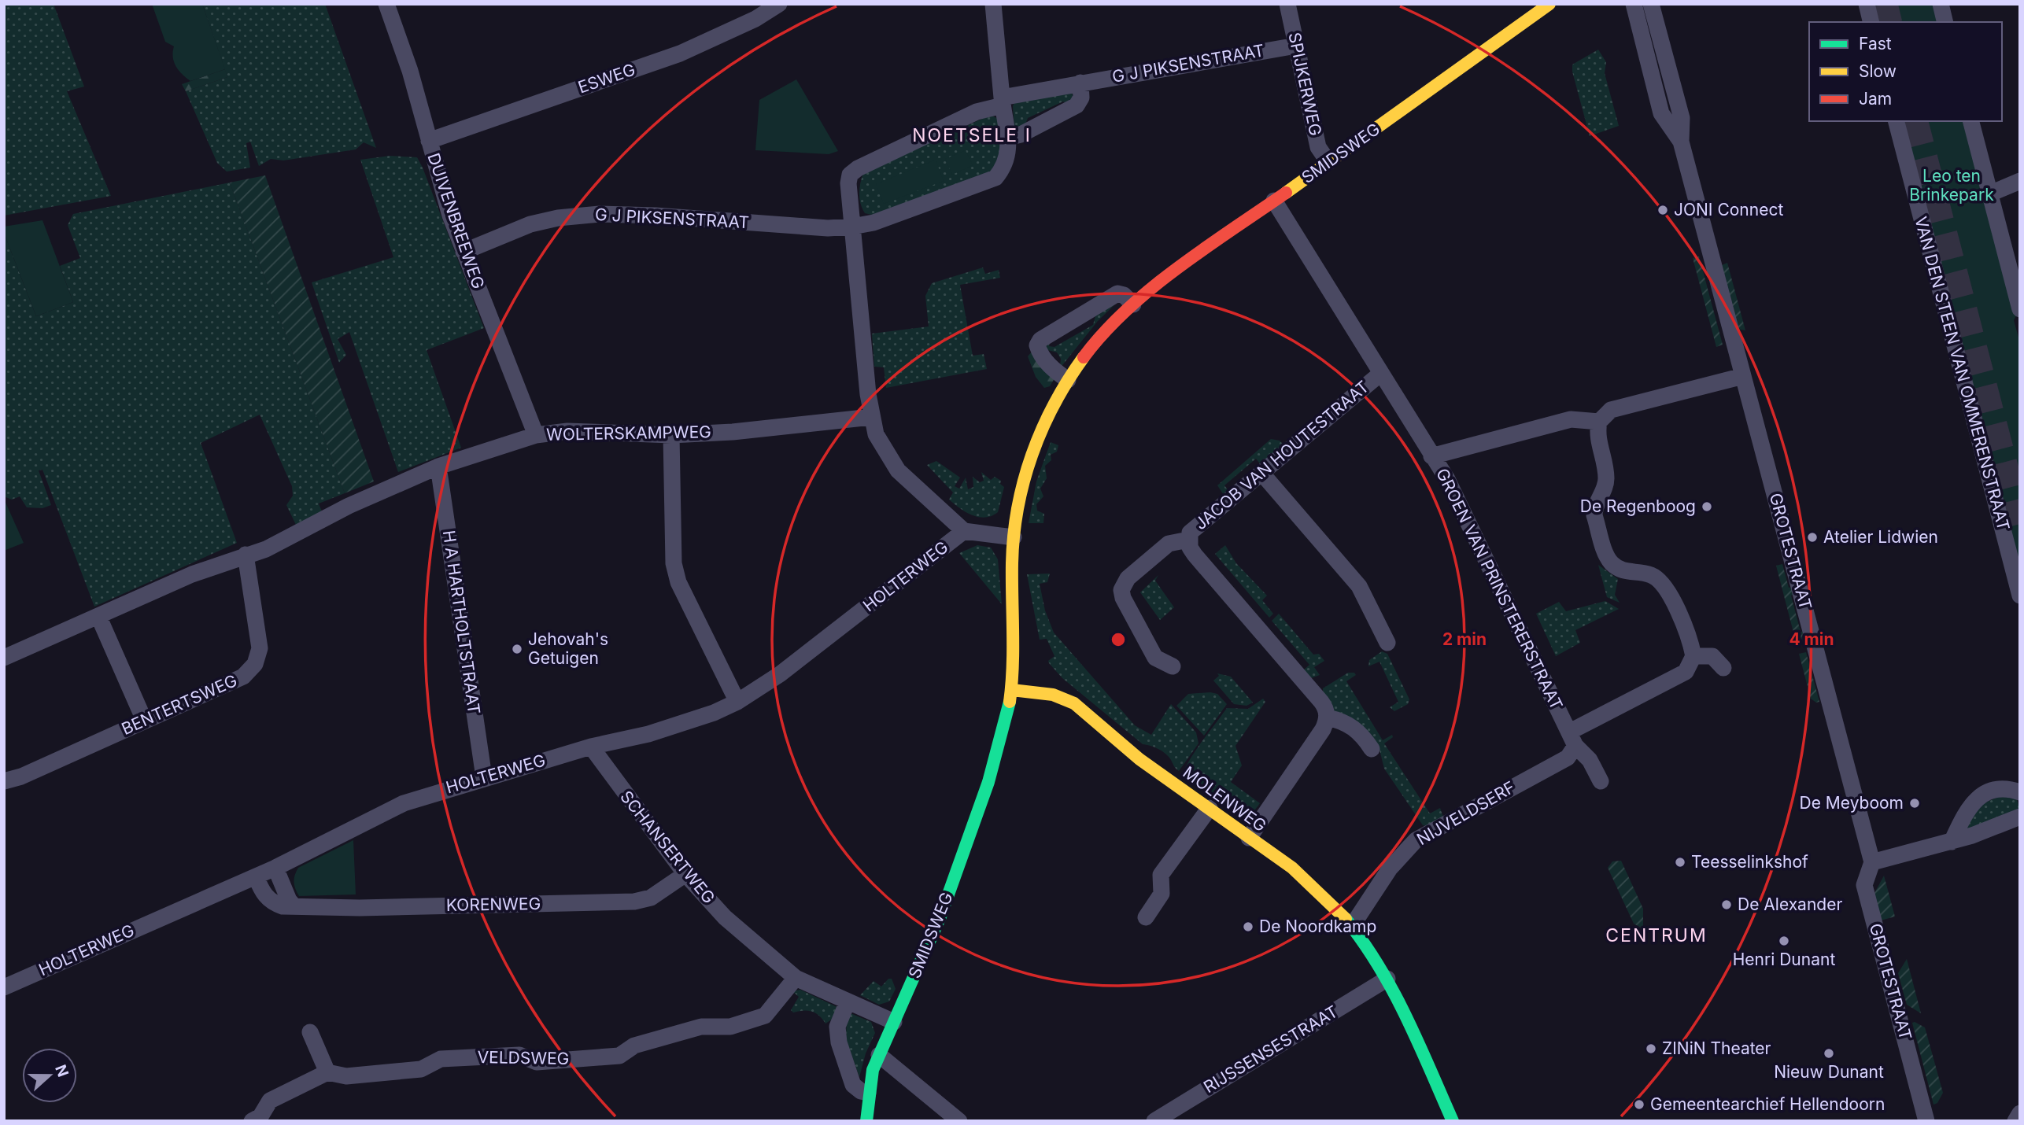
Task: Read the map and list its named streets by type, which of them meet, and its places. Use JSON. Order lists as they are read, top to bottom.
{
  "streets": {
    "main road": ["SMIDSWEG", "MOLENWEG"],
    "street": [
      "G J PIKSENSTRAAT",
      "ESWEG",
      "SPIJKERWEG",
      "DUIVENBREEWEG",
      "VAN DEN STEEN VAN OMMERENSTRAAT",
      "WOLTERSKAMPWEG",
      "JACOB VAN HOUTESTRAAT",
      "GROTESTRAAT",
      "HOLTERWEG",
      "GROEN VAN PRINSTERERSTRAAT",
      "H A HARTHOLTSTRAAT",
      "BENTERTSWEG",
      "NIJVELDSERF",
      "SCHANSERTWEG",
      "KORENWEG",
      "RIJSSENSESTRAAT",
      "VELDSWEG"
    ]
  },
  "crossings": [
    ["G J PIKSENSTRAAT", "SPIJKERWEG"],
    ["G J PIKSENSTRAAT", "DUIVENBREEWEG"],
    ["ESWEG", "DUIVENBREEWEG"],
    ["SPIJKERWEG", "SMIDSWEG"],
    ["SMIDSWEG", "GROEN VAN PRINSTERERSTRAAT"],
    ["SMIDSWEG", "MOLENWEG"],
    ["SMIDSWEG", "SCHANSERTWEG"],
    ["DUIVENBREEWEG", "WOLTERSKAMPWEG"],
    ["WOLTERSKAMPWEG", "H A HARTHOLTSTRAAT"],
    ["WOLTERSKAMPWEG", "BENTERTSWEG"],
    ["JACOB VAN HOUTESTRAAT", "GROEN VAN PRINSTERERSTRAAT"],
    ["HOLTERWEG", "H A HARTHOLTSTRAAT"],
    ["HOLTERWEG", "SCHANSERTWEG"],
    ["HOLTERWEG", "KORENWEG"],
    ["GROEN VAN PRINSTERERSTRAAT", "NIJVELDSERF"],
    ["MOLENWEG", "NIJVELDSERF"],
    ["MOLENWEG", "RIJSSENSESTRAAT"],
    ["SCHANSERTWEG", "KORENWEG"],
    ["SCHANSERTWEG", "VELDSWEG"]
  ],
  "districts": ["NOETSELE I", "CENTRUM"],
  "parks": ["Leo ten Brinkepark"],
  "places": [
    "JONI Connect",
    "De Regenboog",
    "Atelier Lidwien",
    "Jehovah's Getuigen",
    "De Meyboom",
    "Teesselinkshof",
    "De Alexander",
    "De Noordkamp",
    "Henri Dunant",
    "ZINiN Theater",
    "Nieuw Dunant",
    "Gemeentearchief Hellendoorn"
  ],
  "legend": ["Fast", "Slow", "Jam"],
  "north": "right",
  "rings": ["2 min", "4 min"]
}
